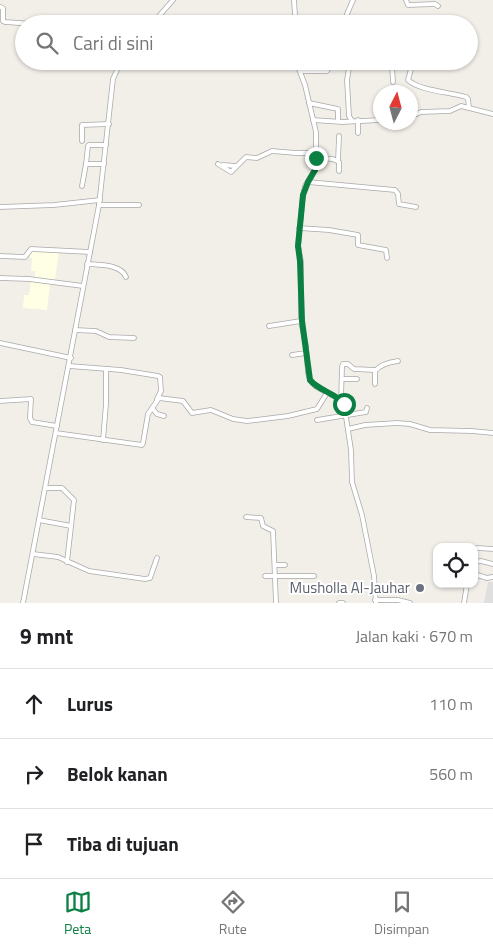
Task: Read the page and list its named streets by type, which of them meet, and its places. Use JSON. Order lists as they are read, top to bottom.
{
  "places": ["Musholla Al-Jauhar"],
  "north": "top",
  "page": {
    "search": "Cari di sini",
    "heading": ["9 mnt", "Jalan kaki · 670 m"],
    "list": [
      ["Lurus", "110 m"],
      ["Belok kanan", "560 m"],
      "Tiba di tujuan"
    ],
    "nav": ["Peta", "Rute", "Disimpan"]
  }
}
